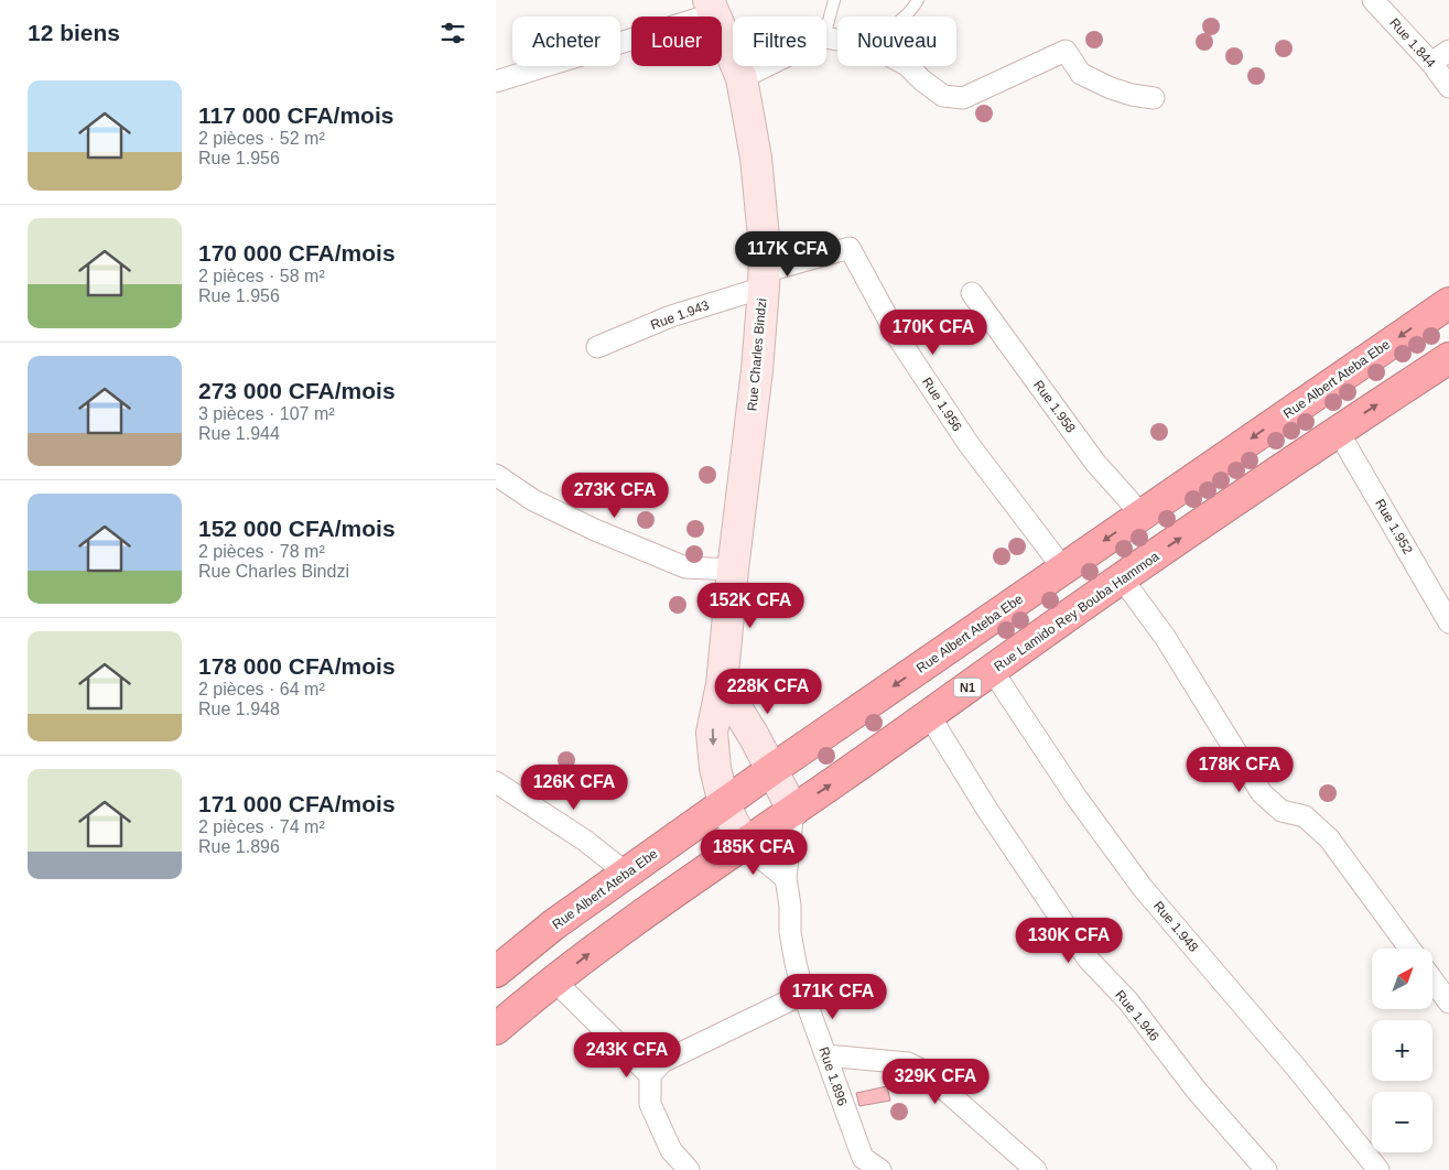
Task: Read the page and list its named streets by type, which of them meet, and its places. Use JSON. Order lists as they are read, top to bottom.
{
  "streets": {
    "highway": ["Rue Albert Ateba Ebe", "Rue Lamido Rey Bouba Hammoa", "N1"],
    "street": [
      "Rue 1.844",
      "Rue 1.943",
      "Rue Charles Bindzi",
      "Rue 1.956",
      "Rue 1.958",
      "Rue 1.952",
      "Rue 1.948",
      "Rue 1.946",
      "Rue 1.896"
    ]
  },
  "crossings": [
    ["Rue 1.943", "Rue Charles Bindzi"],
    ["Rue 1.943", "Rue 1.956"],
    ["Rue Charles Bindzi", "Rue Albert Ateba Ebe"],
    ["Rue Charles Bindzi", "Rue 1.956"],
    ["Rue Charles Bindzi", "Rue Lamido Rey Bouba Hammoa"],
    ["Rue Charles Bindzi", "Rue 1.896"],
    ["Rue Albert Ateba Ebe", "Rue 1.956"],
    ["Rue Albert Ateba Ebe", "Rue 1.958"],
    ["Rue 1.952", "Rue Lamido Rey Bouba Hammoa"],
    ["Rue Lamido Rey Bouba Hammoa", "Rue 1.948"],
    ["Rue Lamido Rey Bouba Hammoa", "Rue 1.946"],
    ["Rue Lamido Rey Bouba Hammoa", "Rue 1.896"]
  ],
  "one_way": ["Rue Albert Ateba Ebe", "Rue Lamido Rey Bouba Hammoa"],
  "north": "top right",
  "page": {
    "heading": "12 biens",
    "chip": [
      "Acheter",
      "Louer",
      "Filtres",
      "Nouveau"
    ],
    "list": [
      {
        "name": "117 000 CFA/mois",
        "note": "2 pièces · 52 m² · Rue 1.956"
      },
      {
        "name": "170 000 CFA/mois",
        "note": "2 pièces · 58 m² · Rue 1.956"
      },
      {
        "name": "273 000 CFA/mois",
        "note": "3 pièces · 107 m² · Rue 1.944"
      },
      {
        "name": "152 000 CFA/mois",
        "note": "2 pièces · 78 m² · Rue Charles Bindzi"
      },
      {
        "name": "178 000 CFA/mois",
        "note": "2 pièces · 64 m² · Rue 1.948"
      },
      {
        "name": "171 000 CFA/mois",
        "note": "2 pièces · 74 m² · Rue 1.896"
      }
    ],
    "price": [
      "117K CFA",
      "170K CFA",
      "273K CFA",
      "152K CFA",
      "228K CFA",
      "178K CFA",
      "126K CFA",
      "185K CFA",
      "130K CFA",
      "171K CFA",
      "243K CFA",
      "329K CFA"
    ],
    "map_buttons": ["+", "−"]
  }
}
